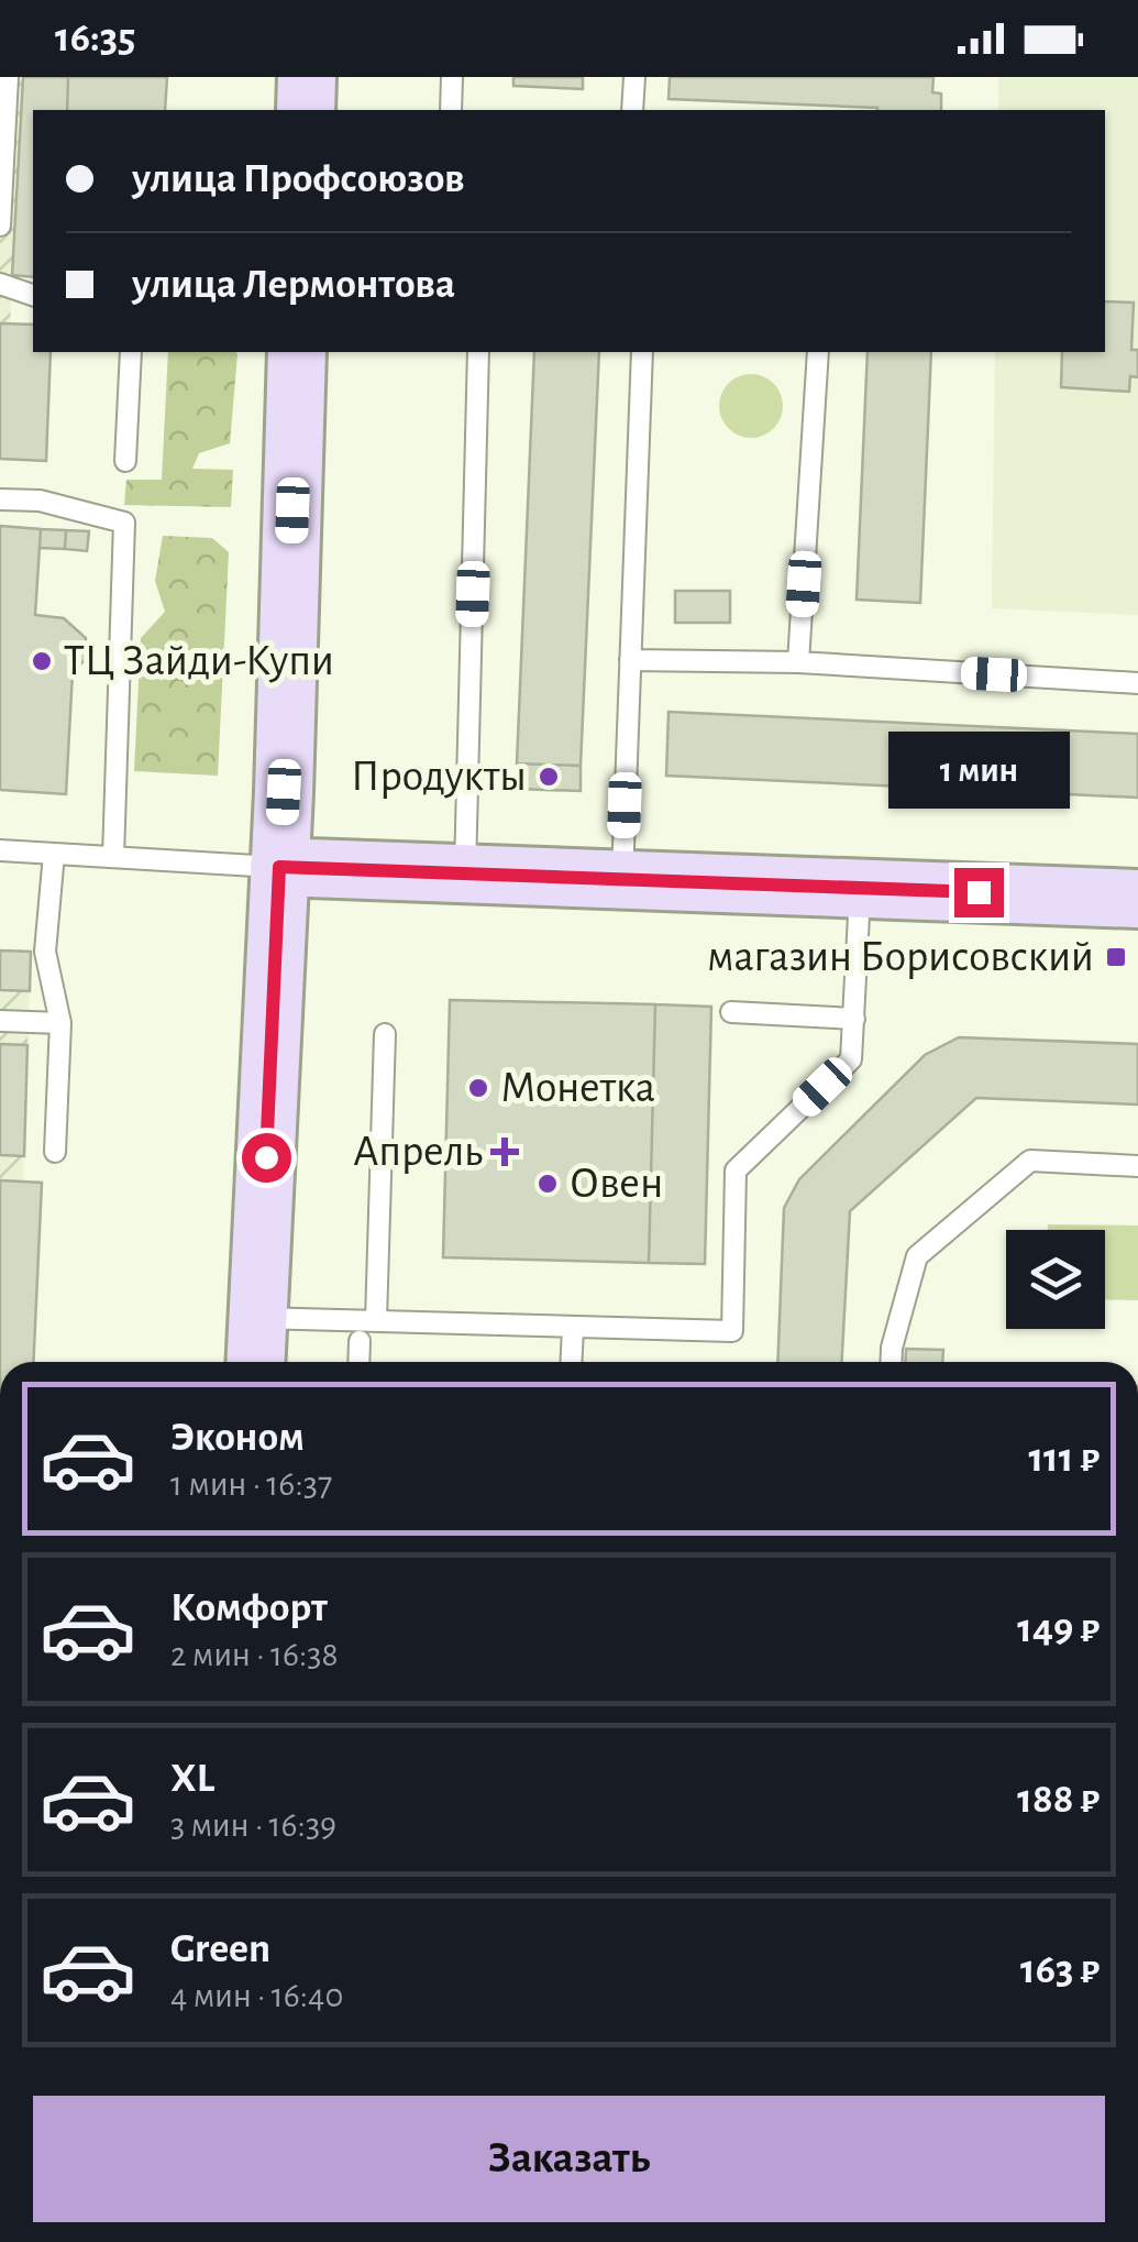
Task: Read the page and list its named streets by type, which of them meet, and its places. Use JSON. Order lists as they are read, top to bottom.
{
  "places": {
    "other": [
      "ТЦ Зайди-Купи",
      "Продукты",
      "Монетка",
      "Овен"
    ],
    "transit": ["магазин Борисовский"],
    "health": ["Апрель"]
  },
  "page": {
    "status": "16:35",
    "banner": ["улица Профсоюзов", "улица Лермонтова"],
    "bubble": "1 мин",
    "list": [
      {
        "name": "Эконом",
        "note": "1 мин · 16:37",
        "value": "111 ₽"
      },
      {
        "name": "Комфорт",
        "note": "2 мин · 16:38",
        "value": "149 ₽"
      },
      {
        "name": "XL",
        "note": "3 мин · 16:39",
        "value": "188 ₽"
      },
      {
        "name": "Green",
        "note": "4 мин · 16:40",
        "value": "163 ₽"
      }
    ],
    "buttons": "Заказать"
  }
}
